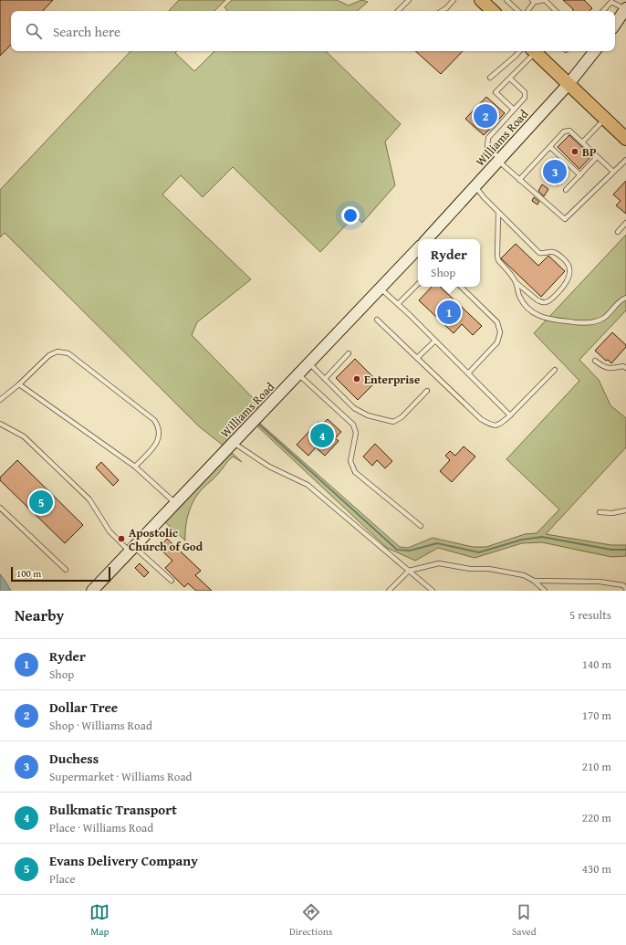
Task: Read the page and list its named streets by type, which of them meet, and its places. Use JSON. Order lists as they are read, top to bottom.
{
  "streets": {
    "main road": ["Williams Road"]
  },
  "places": ["BP", "Enterprise", "Apostolic Church of God"],
  "scale_bar": "100 m",
  "page": {
    "search": "Search here",
    "pins": [
      "2",
      "3",
      "1",
      "4",
      "5"
    ],
    "popup": ["Ryder", "Shop"],
    "scale": "100 m",
    "heading": ["Nearby", "5 results"],
    "list": [
      {
        "mark": "1",
        "name": "Ryder",
        "note": "Shop",
        "value": "140 m"
      },
      {
        "mark": "2",
        "name": "Dollar Tree",
        "note": "Shop · Williams Road",
        "value": "170 m"
      },
      {
        "mark": "3",
        "name": "Duchess",
        "note": "Supermarket · Williams Road",
        "value": "210 m"
      },
      {
        "mark": "4",
        "name": "Bulkmatic Transport",
        "note": "Place · Williams Road",
        "value": "220 m"
      },
      {
        "mark": "5",
        "name": "Evans Delivery Company",
        "note": "Place",
        "value": "430 m"
      }
    ],
    "nav": ["Map", "Directions", "Saved"]
  }
}
